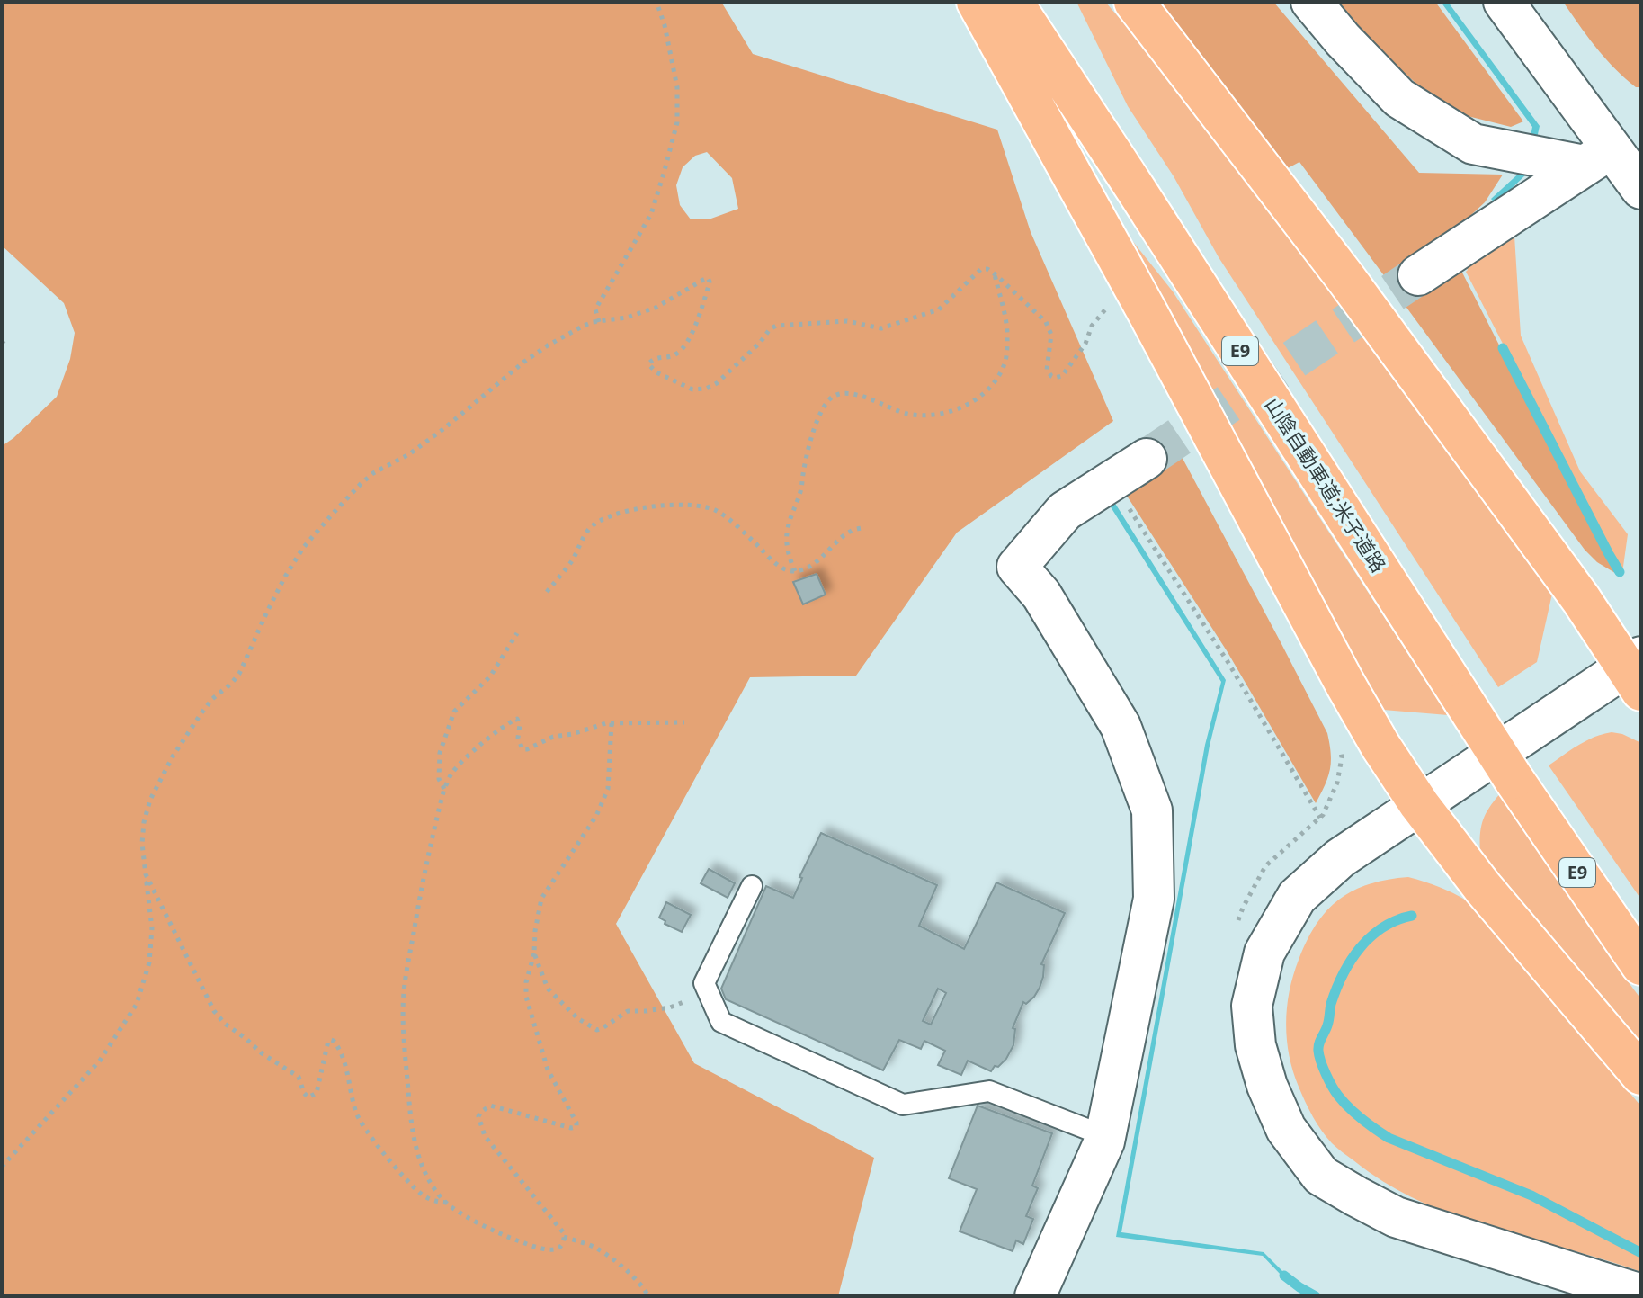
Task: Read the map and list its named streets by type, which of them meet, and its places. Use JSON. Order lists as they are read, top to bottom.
{
  "streets": {
    "highway": ["E9", "山陰自動車道;米子道路"]
  }
}
